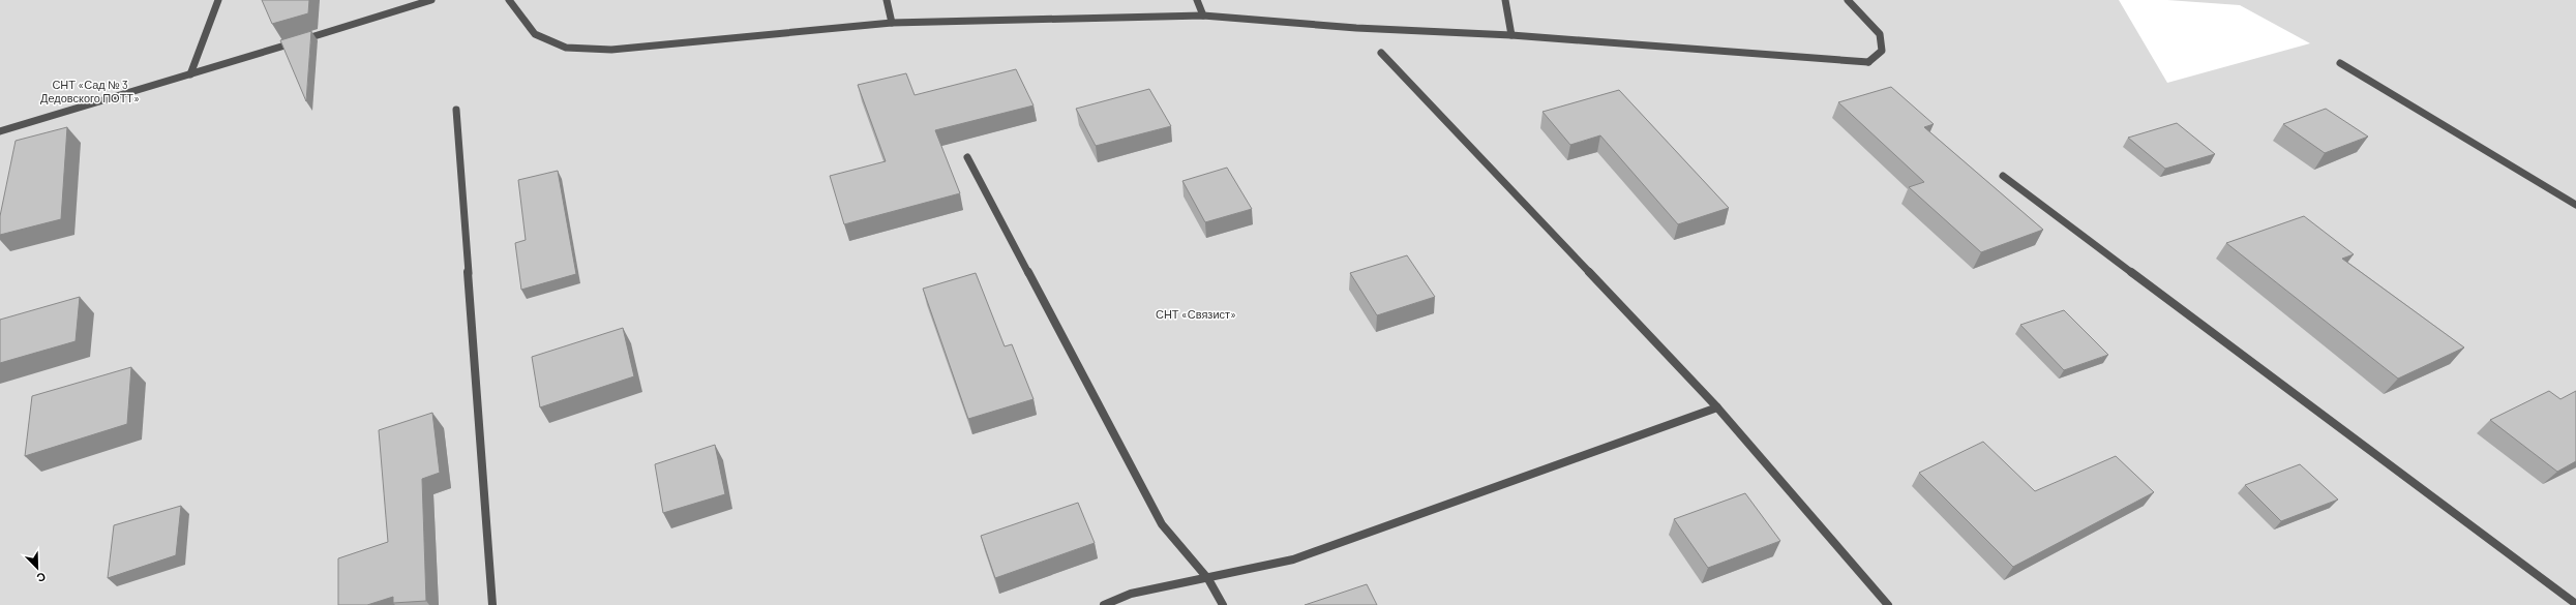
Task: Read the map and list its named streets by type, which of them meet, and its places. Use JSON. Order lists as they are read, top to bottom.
{
  "parks": ["СНТ «Сад № 3 Дедовского ПОТТ»", "СНТ «Связист»"],
  "north": "bottom right"
}
